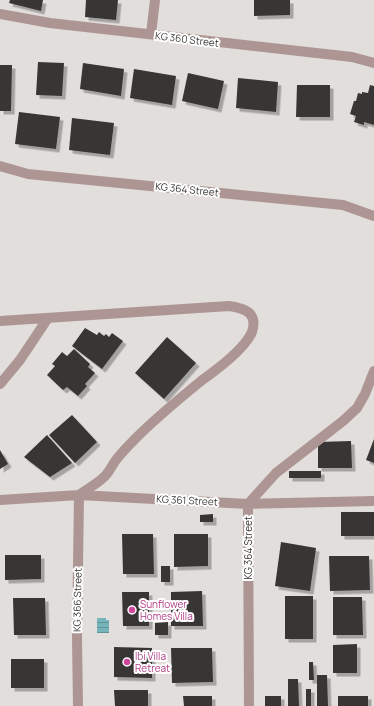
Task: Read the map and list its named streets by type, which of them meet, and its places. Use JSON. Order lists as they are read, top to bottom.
{
  "streets": {
    "street": [
      "KG 360 Street",
      "KG 364 Street",
      "KG 361 Street",
      "KG 366 Street"
    ]
  },
  "crossings": [
    ["KG 364 Street", "KG 361 Street"],
    ["KG 361 Street", "KG 366 Street"]
  ],
  "places": ["Sunflower Homes Villa", "Ibi Villa Retreat"]
}
